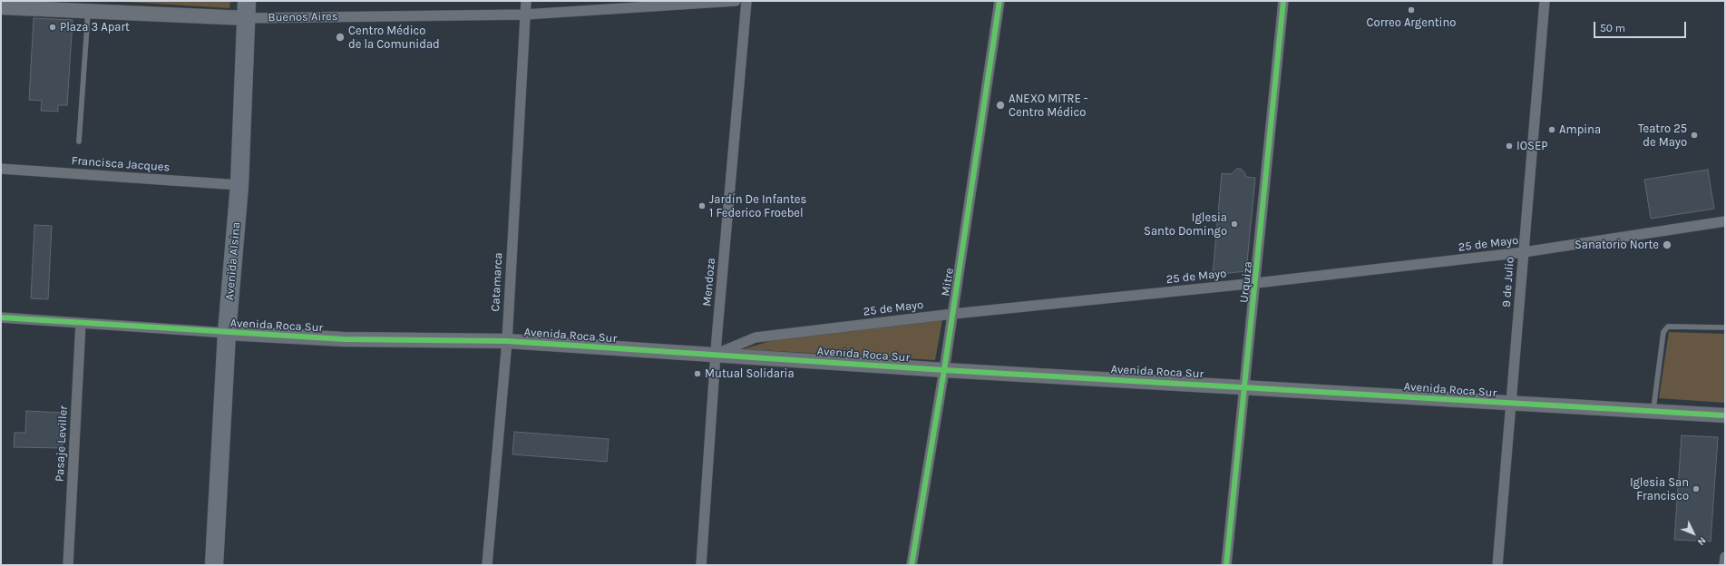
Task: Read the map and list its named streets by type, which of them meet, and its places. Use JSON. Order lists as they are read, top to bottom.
{
  "streets": {
    "highway": ["Avenida Alsina"],
    "street": [
      "Buenos Aires",
      "Francisca Jacques",
      "25 de Mayo",
      "Catamarca",
      "Mendoza",
      "Mitre",
      "Urquiza",
      "9 de Julio",
      "Avenida Roca Sur",
      "Pasaje Leviller"
    ]
  },
  "crossings": [
    ["Buenos Aires", "Avenida Alsina"],
    ["Buenos Aires", "Catamarca"],
    ["Francisca Jacques", "Avenida Alsina"],
    ["25 de Mayo", "Mendoza"],
    ["25 de Mayo", "Mitre"],
    ["25 de Mayo", "Urquiza"],
    ["25 de Mayo", "9 de Julio"],
    ["25 de Mayo", "Avenida Roca Sur"],
    ["Avenida Alsina", "Avenida Roca Sur"],
    ["Catamarca", "Avenida Roca Sur"],
    ["Mendoza", "Avenida Roca Sur"],
    ["Mitre", "Avenida Roca Sur"],
    ["Urquiza", "Avenida Roca Sur"],
    ["9 de Julio", "Avenida Roca Sur"],
    ["Avenida Roca Sur", "Pasaje Leviller"]
  ],
  "places": [
    "Correo Argentino",
    "Plaza 3 Apart",
    "Centro Médico de la Comunidad",
    "ANEXO MITRE - Centro Médico",
    "Ampina",
    "Teatro 25 de Mayo",
    "IOSEP",
    "Jardín De Infantes 1 Federico Froebel",
    "Iglesia Santo Domingo",
    "Sanatorio Norte",
    "Mutual Solidaria",
    "Iglesia San Francisco"
  ],
  "scale_bar": "50 m",
  "north": "bottom right"
}
